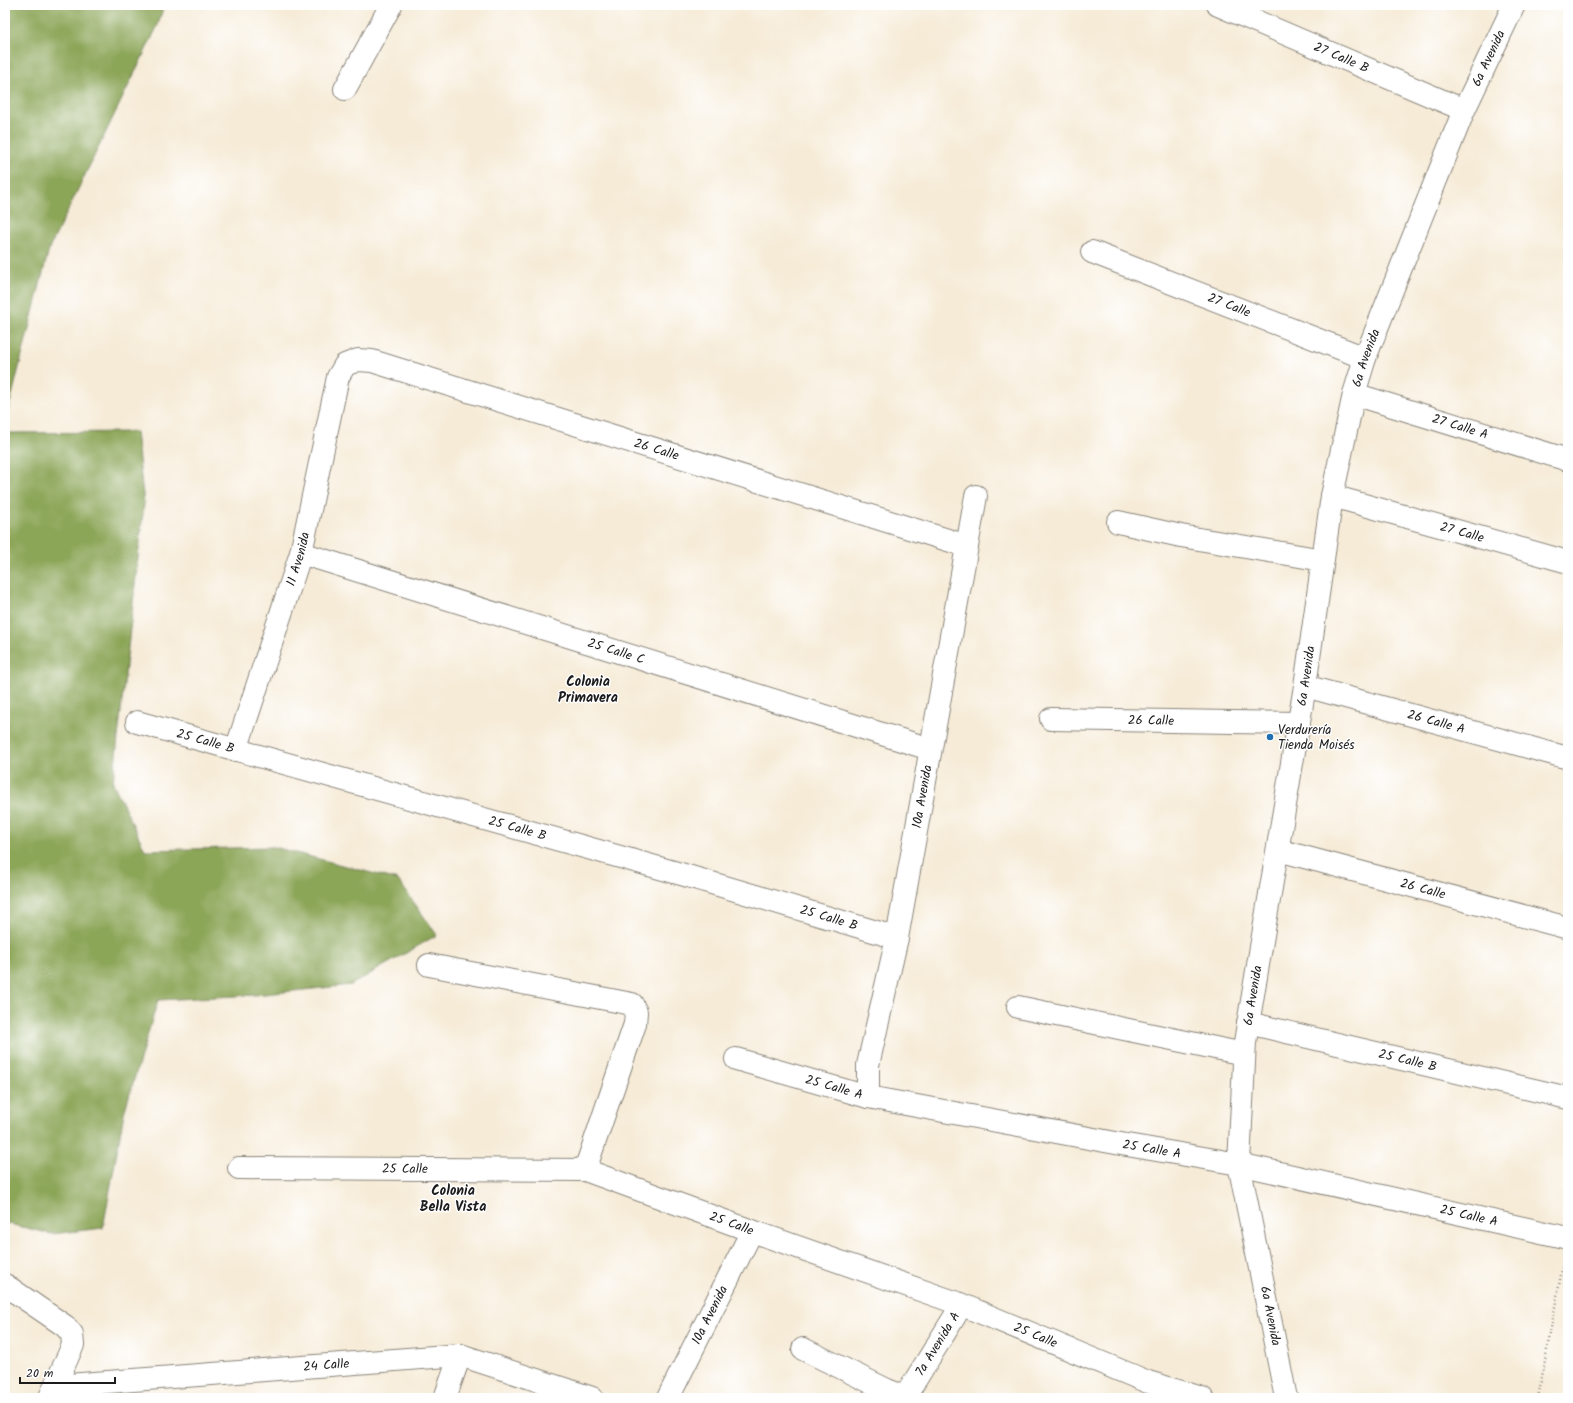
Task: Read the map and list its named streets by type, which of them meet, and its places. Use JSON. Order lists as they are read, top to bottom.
{
  "streets": {
    "street": [
      "27 Calle B",
      "6a Avenida",
      "27 Calle",
      "27 Calle A",
      "26 Calle",
      "11 Avenida",
      "25 Calle C",
      "26 Calle A",
      "25 Calle B",
      "10a Avenida",
      "25 Calle A",
      "25 Calle",
      "7a Avenida A",
      "24 Calle"
    ]
  },
  "crossings": [
    ["27 Calle B", "6a Avenida"],
    ["6a Avenida", "27 Calle"],
    ["6a Avenida", "27 Calle A"],
    ["6a Avenida", "26 Calle"],
    ["6a Avenida", "26 Calle A"],
    ["6a Avenida", "25 Calle B"],
    ["6a Avenida", "25 Calle A"],
    ["26 Calle", "11 Avenida"],
    ["26 Calle", "10a Avenida"],
    ["11 Avenida", "25 Calle C"],
    ["11 Avenida", "25 Calle B"],
    ["25 Calle C", "10a Avenida"],
    ["25 Calle B", "10a Avenida"],
    ["10a Avenida", "25 Calle A"],
    ["10a Avenida", "25 Calle"],
    ["25 Calle", "7a Avenida A"]
  ],
  "districts": ["Colonia Primavera", "Colonia Bella Vista"],
  "places": ["Verdurería Tienda Moisés"],
  "scale_bar": "20 m"
}
